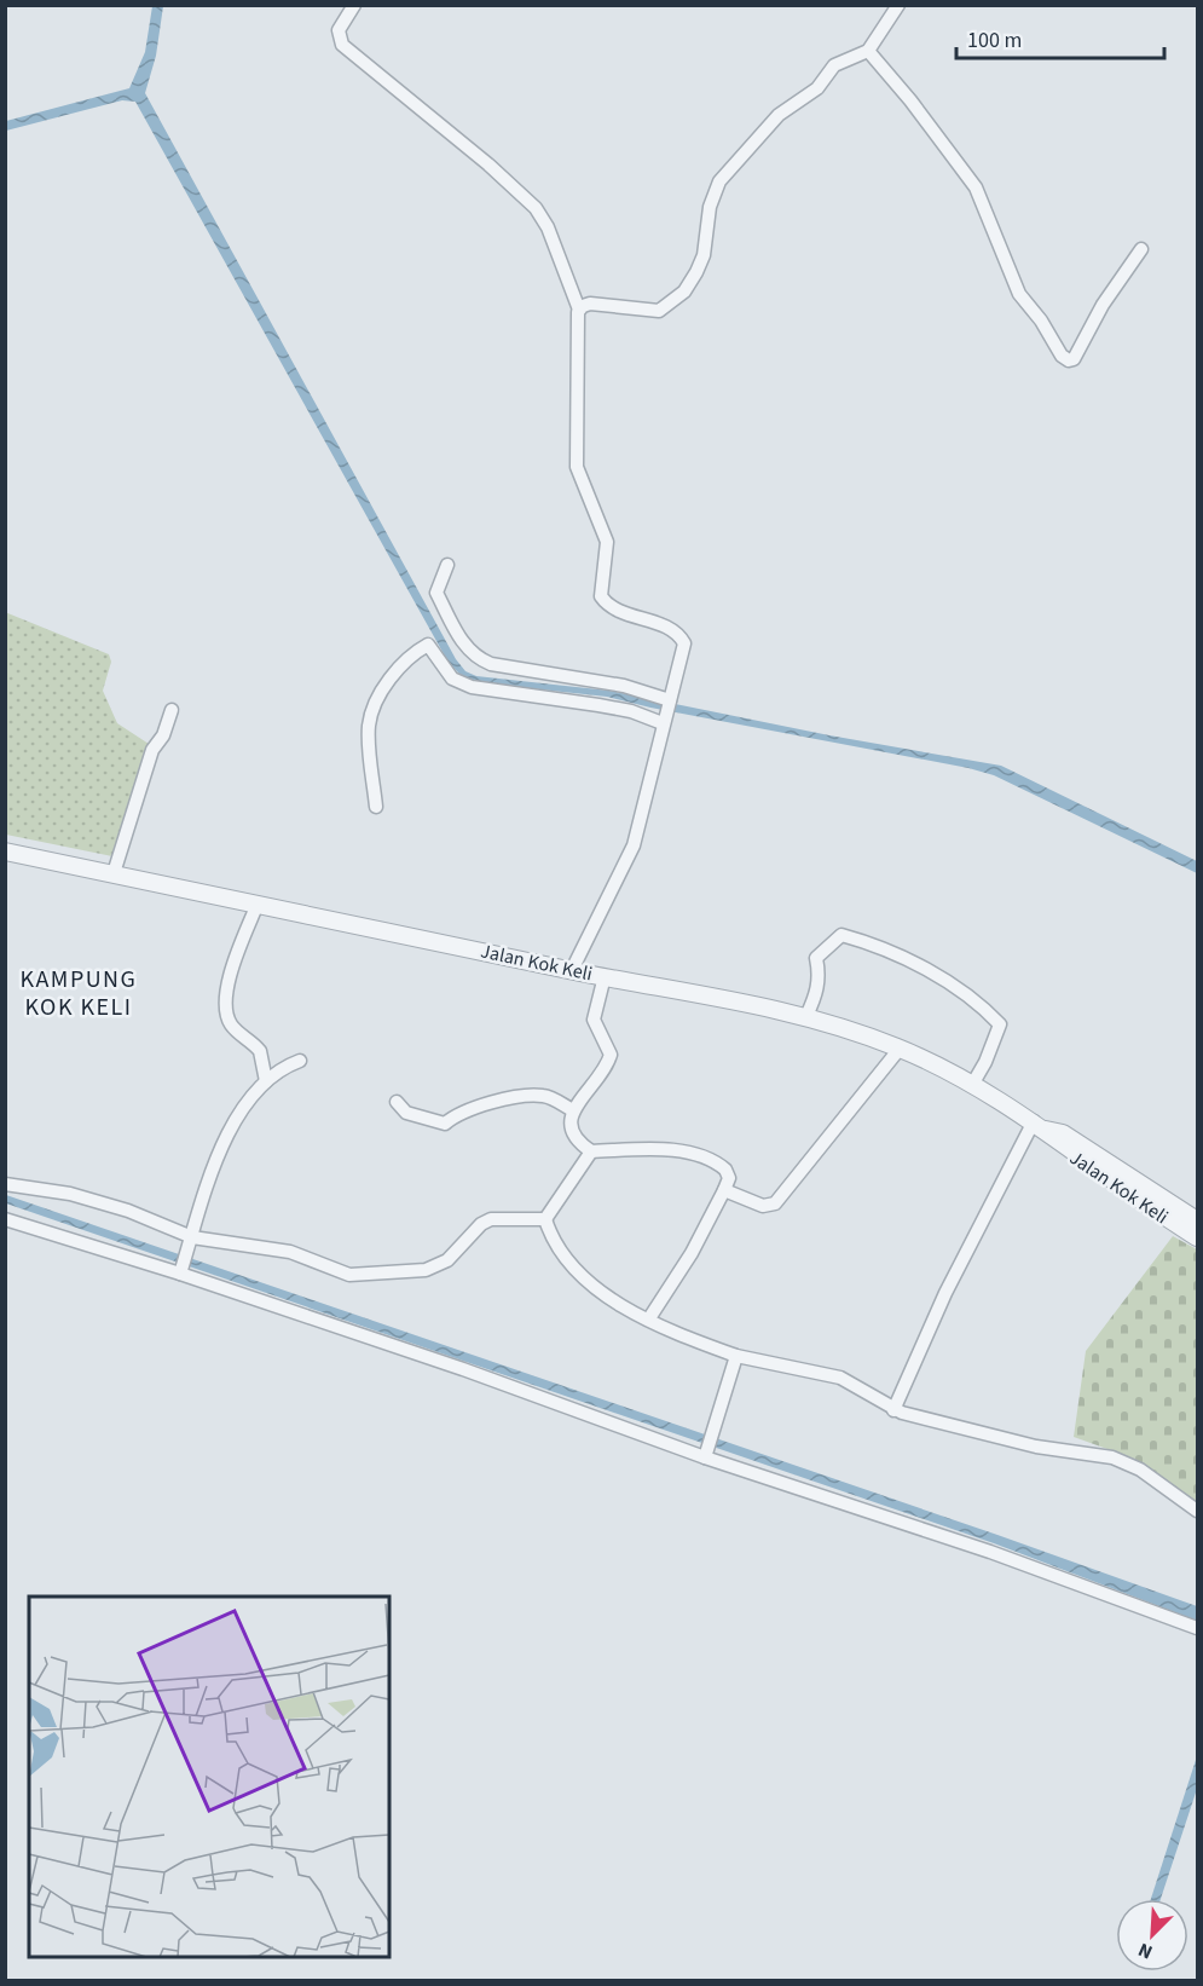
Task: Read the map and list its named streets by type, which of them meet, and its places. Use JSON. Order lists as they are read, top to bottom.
{
  "streets": {
    "street": ["Jalan Kok Keli"]
  },
  "districts": ["KAMPUNG KOK KELI"],
  "scale_bar": "100 m",
  "north": "bottom left"
}
